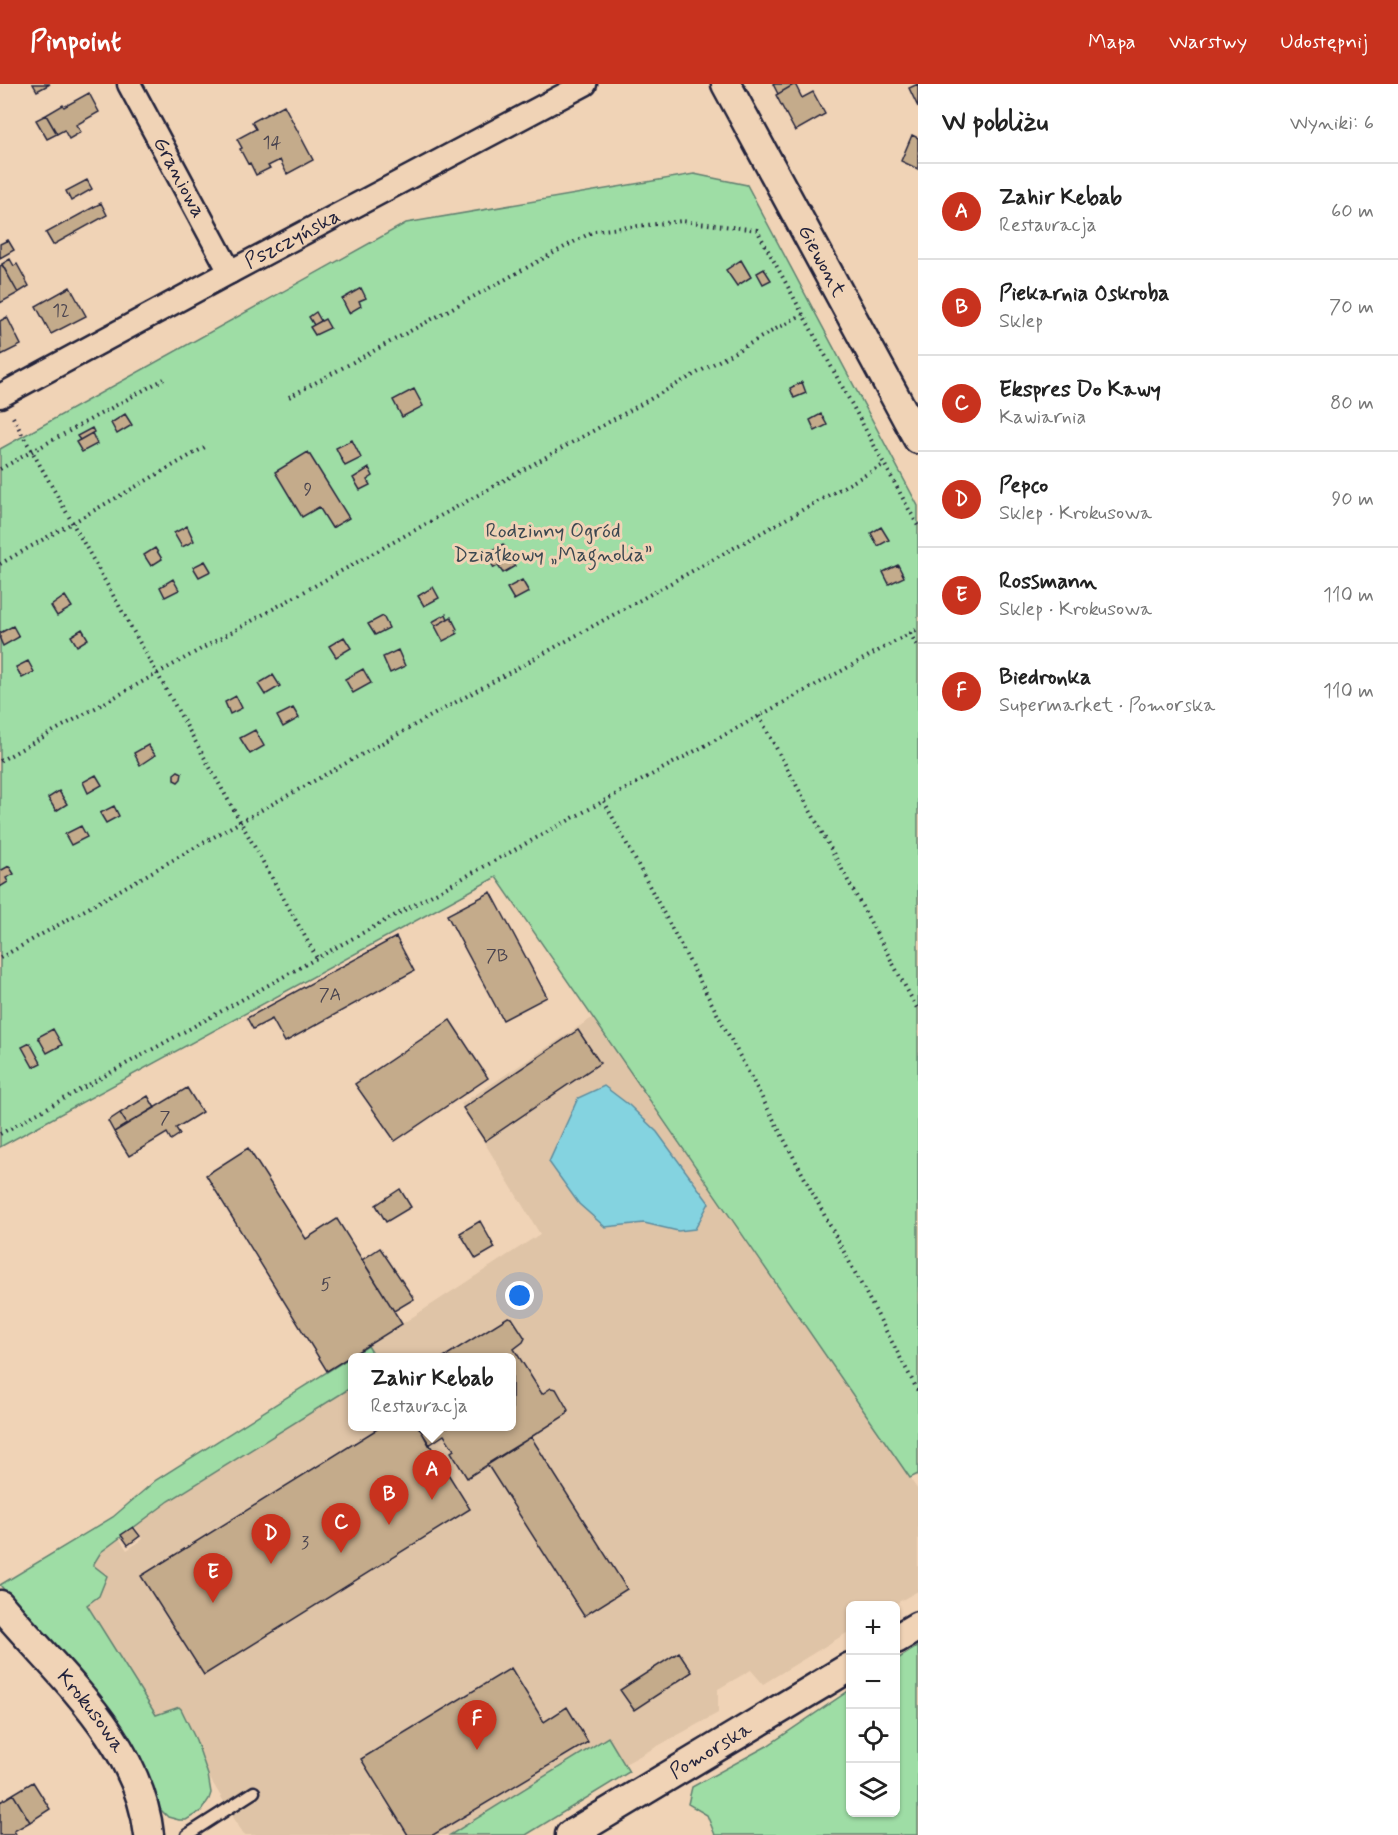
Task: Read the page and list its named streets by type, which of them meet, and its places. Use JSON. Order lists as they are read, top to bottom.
{
  "streets": {
    "street": [
      "Graniowa",
      "Pszczyńska",
      "Giewont",
      "Krokusowa",
      "Pomorska"
    ]
  },
  "crossings": [
    ["Graniowa", "Pszczyńska"]
  ],
  "parks": ["Rodzinny Ogród Działkowy „Magnolia”"],
  "house_numbers": [
    "14",
    "12",
    "9",
    "7B",
    "7A",
    "7",
    "5",
    "3"
  ],
  "page": {
    "header": "Pinpoint",
    "nav": ["Mapa", "Warstwy", "Udostępnij"],
    "heading": ["W pobliżu", "Wyniki: 6"],
    "list": [
      {
        "mark": "A",
        "name": "Zahir Kebab",
        "note": "Restauracja",
        "value": "60 m"
      },
      {
        "mark": "B",
        "name": "Piekarnia Oskroba",
        "note": "Sklep",
        "value": "70 m"
      },
      {
        "mark": "C",
        "name": "Ekspres Do Kawy",
        "note": "Kawiarnia",
        "value": "80 m"
      },
      {
        "mark": "D",
        "name": "Pepco",
        "note": "Sklep · Krokusowa",
        "value": "90 m"
      },
      {
        "mark": "E",
        "name": "Rossmann",
        "note": "Sklep · Krokusowa",
        "value": "110 m"
      },
      {
        "mark": "F",
        "name": "Biedronka",
        "note": "Supermarket · Pomorska",
        "value": "110 m"
      }
    ],
    "popup": ["Zahir Kebab", "Restauracja"],
    "pins": [
      "A",
      "B",
      "C",
      "D",
      "E",
      "F"
    ],
    "map_buttons": ["+", "−"]
  }
}
